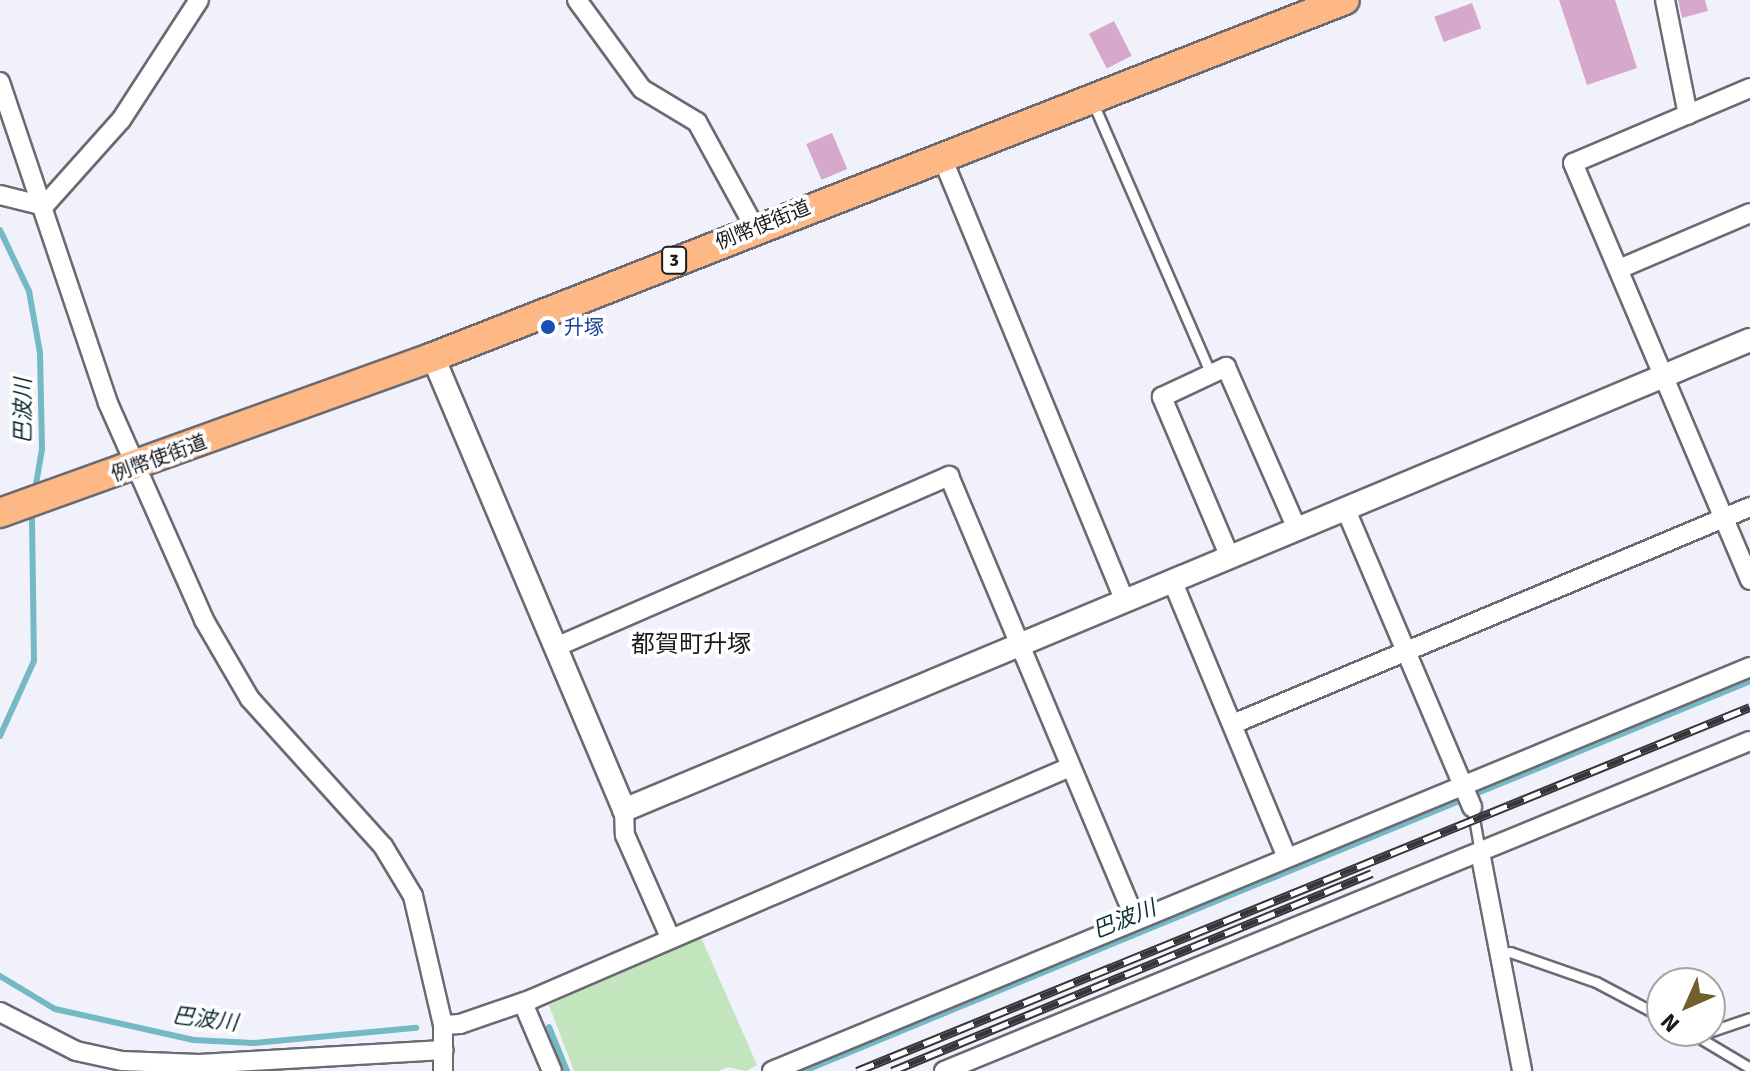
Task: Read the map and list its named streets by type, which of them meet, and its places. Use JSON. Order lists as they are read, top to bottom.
{
  "streets": {
    "main road": ["例幣使街道", "3"]
  },
  "districts": ["都賀町升塚"],
  "water": ["巴波川"],
  "places": ["升塚"],
  "north": "bottom left"
}
